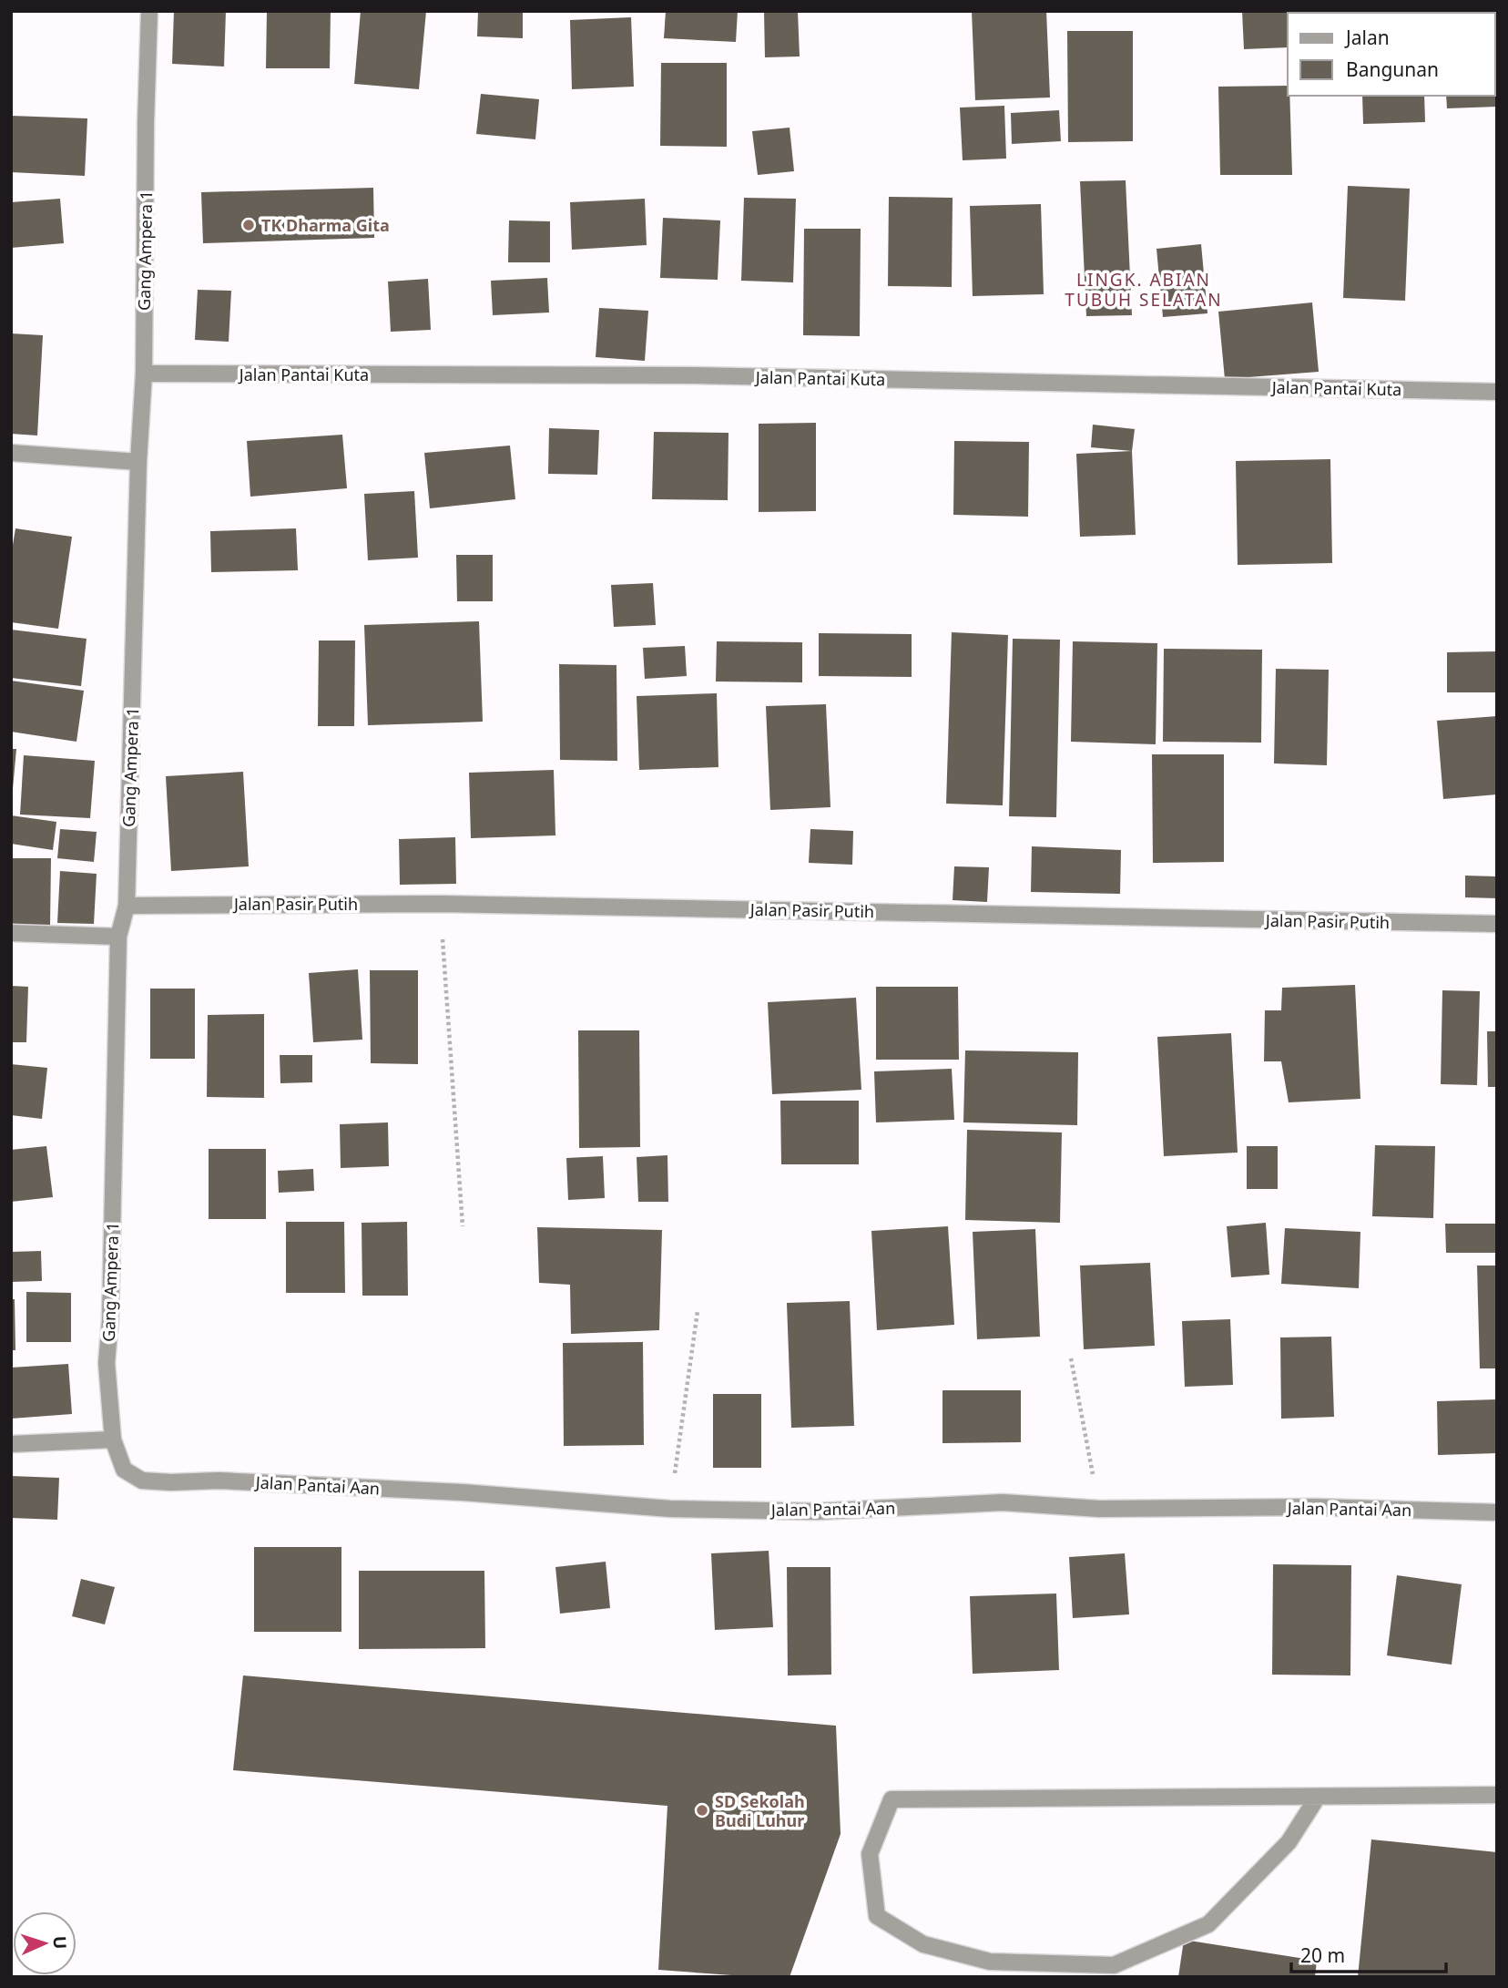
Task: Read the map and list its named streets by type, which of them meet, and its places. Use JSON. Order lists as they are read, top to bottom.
{
  "streets": {
    "street": [
      "Gang Ampera 1",
      "Jalan Pantai Kuta",
      "Jalan Pasir Putih",
      "Jalan Pantai Aan"
    ]
  },
  "crossings": [
    ["Gang Ampera 1", "Jalan Pantai Kuta"],
    ["Gang Ampera 1", "Jalan Pasir Putih"],
    ["Gang Ampera 1", "Jalan Pantai Aan"]
  ],
  "districts": ["LINGK. ABIAN TUBUH SELATAN"],
  "places": ["TK Dharma Gita", "SD Sekolah Budi Luhur"],
  "legend": ["Jalan", "Bangunan"],
  "scale_bar": "20 m",
  "north": "right"
}
